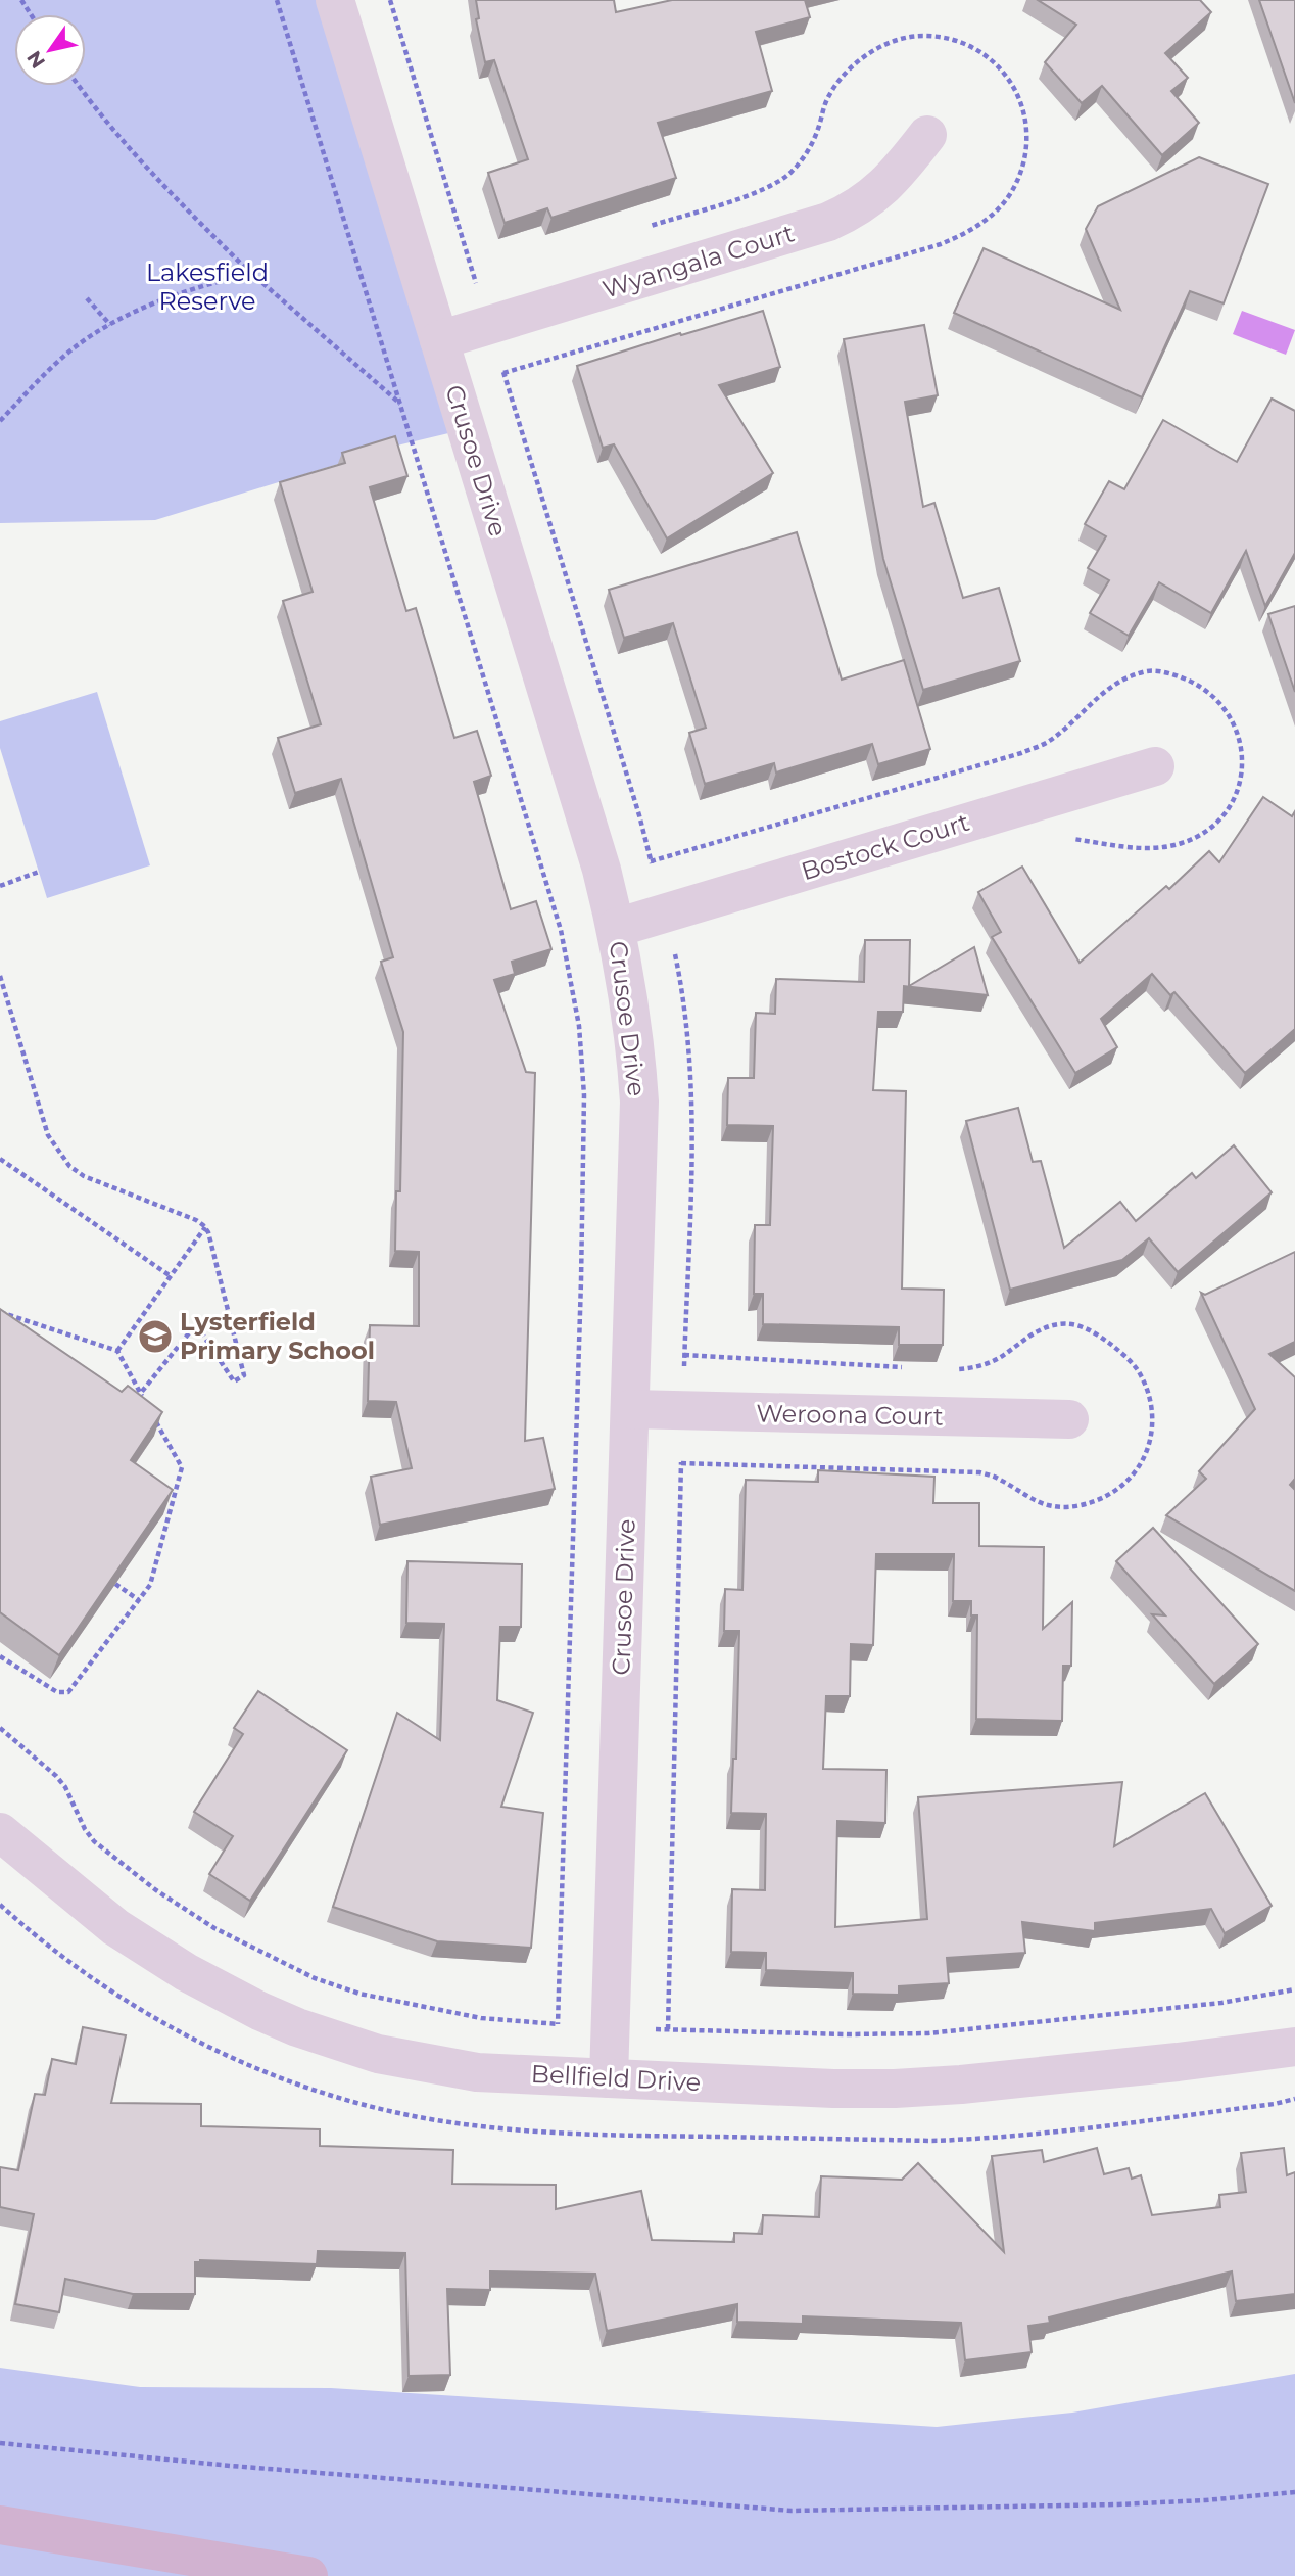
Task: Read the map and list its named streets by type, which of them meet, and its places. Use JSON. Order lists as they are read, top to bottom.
{
  "streets": {
    "street": [
      "Wyangala Court",
      "Crusoe Drive",
      "Bostock Court",
      "Weroona Court",
      "Bellfield Drive"
    ]
  },
  "crossings": [
    ["Wyangala Court", "Crusoe Drive"],
    ["Crusoe Drive", "Bostock Court"],
    ["Crusoe Drive", "Weroona Court"],
    ["Crusoe Drive", "Bellfield Drive"]
  ],
  "parks": ["Lakesfield Reserve"],
  "places": {
    "school or university": ["Lysterfield Primary School"]
  },
  "north": "bottom left"
}
